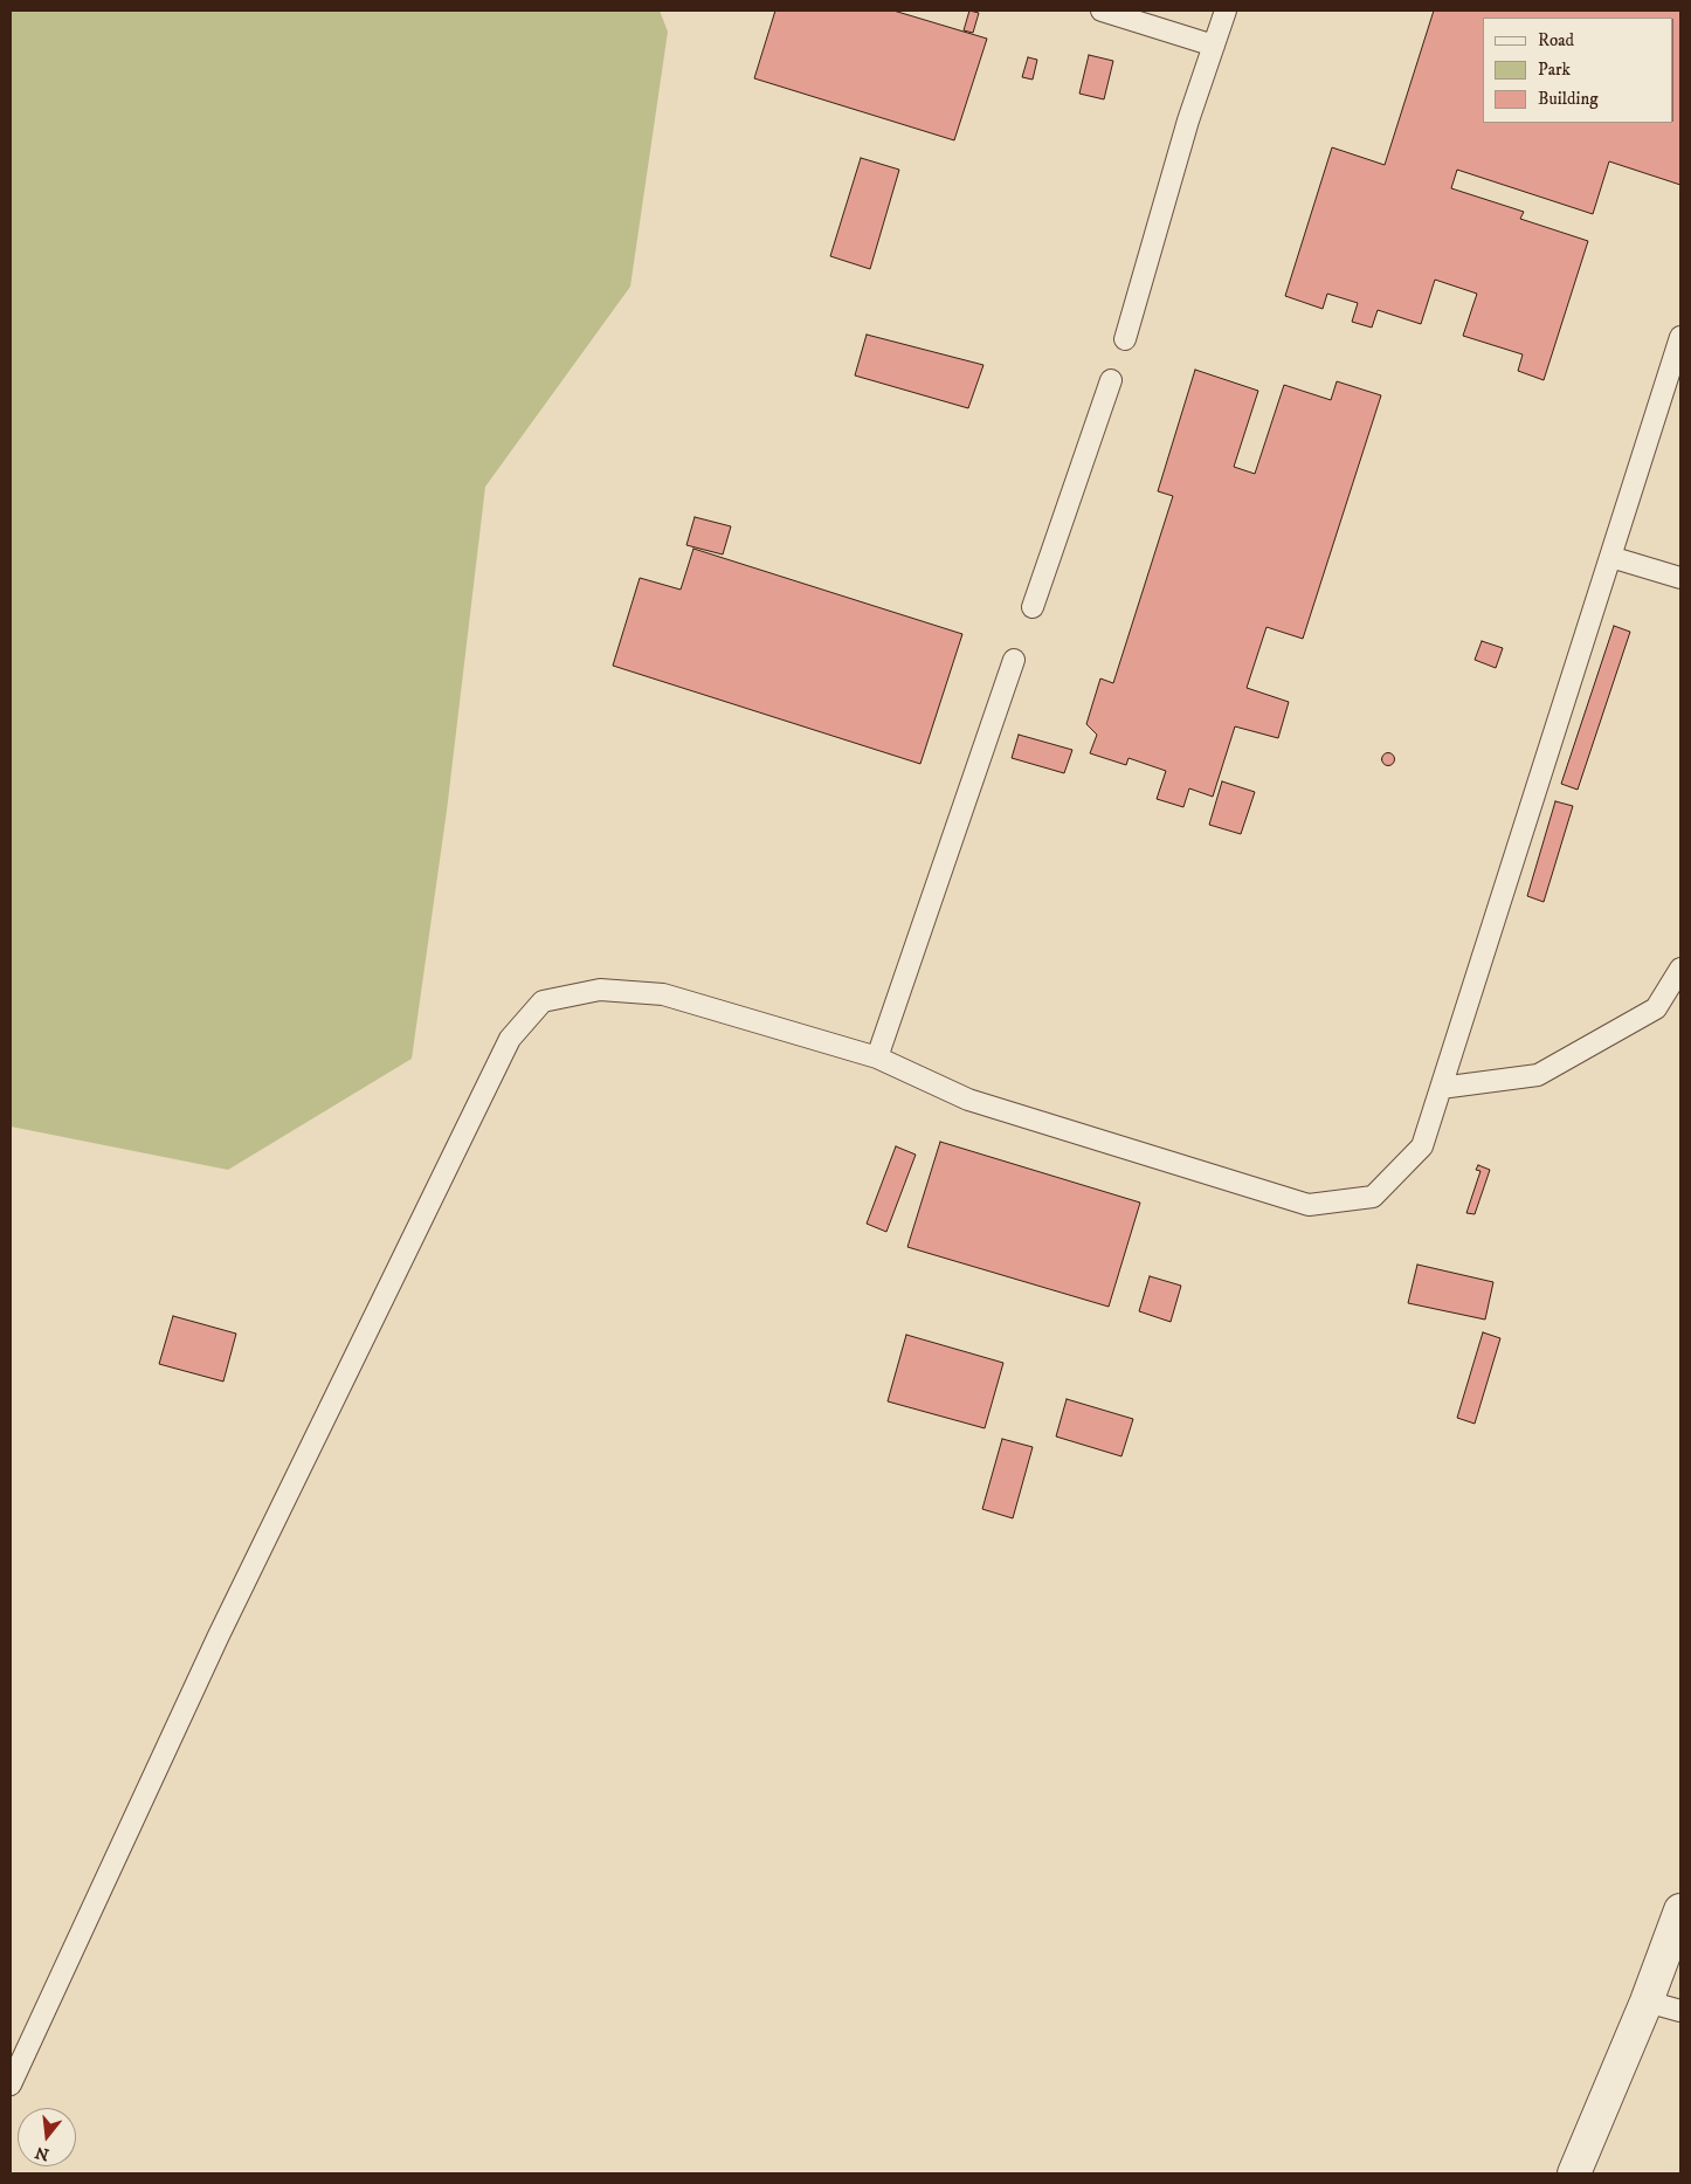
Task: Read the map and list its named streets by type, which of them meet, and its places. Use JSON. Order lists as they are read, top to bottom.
{
  "legend": ["Road", "Park", "Building"],
  "north": "bottom"
}
